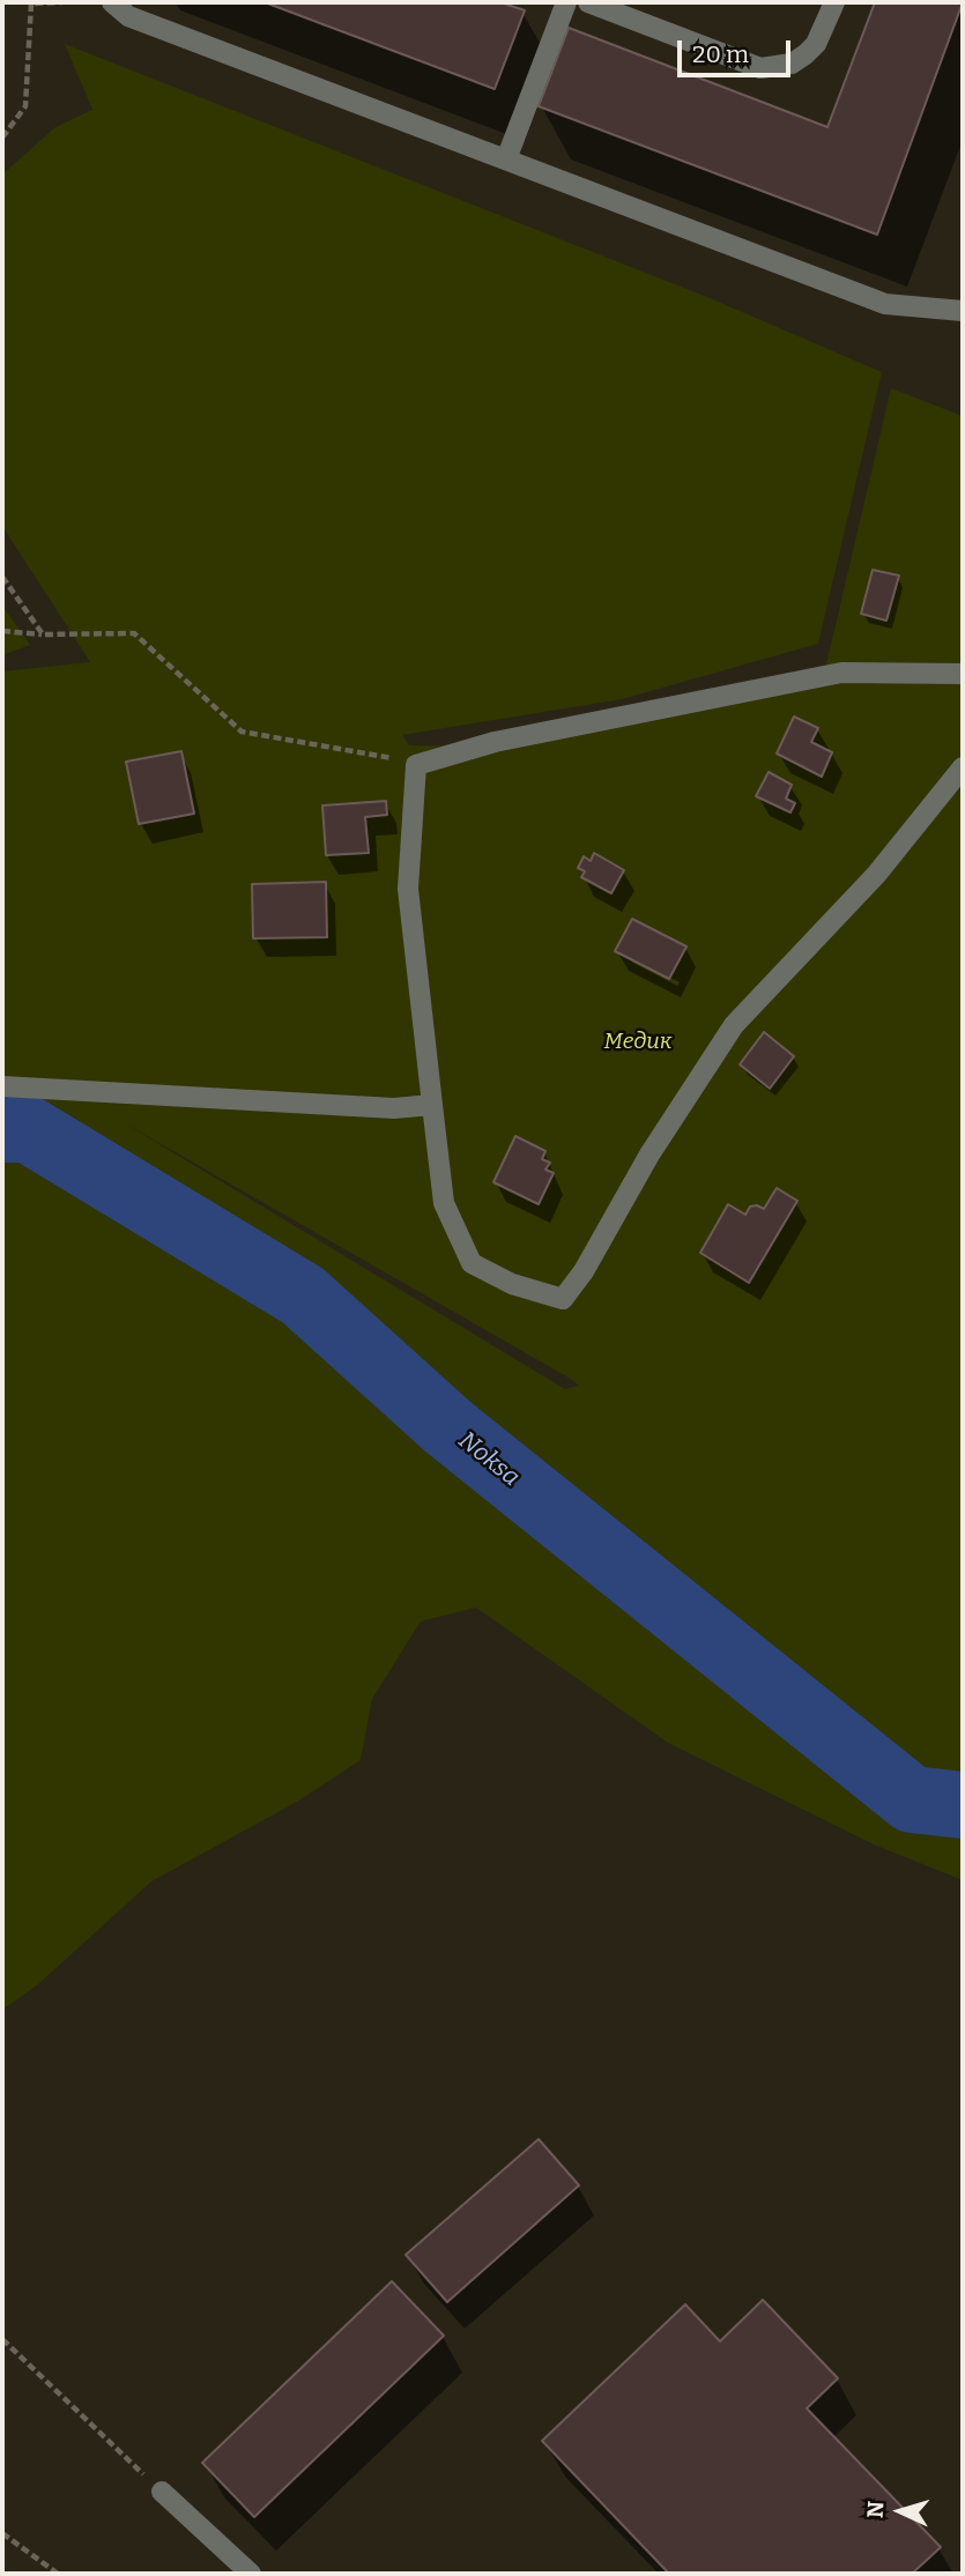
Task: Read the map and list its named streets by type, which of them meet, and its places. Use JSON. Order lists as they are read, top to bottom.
{
  "water": ["Noksa"],
  "parks": ["Медик"],
  "scale_bar": "20 m",
  "north": "left"
}
